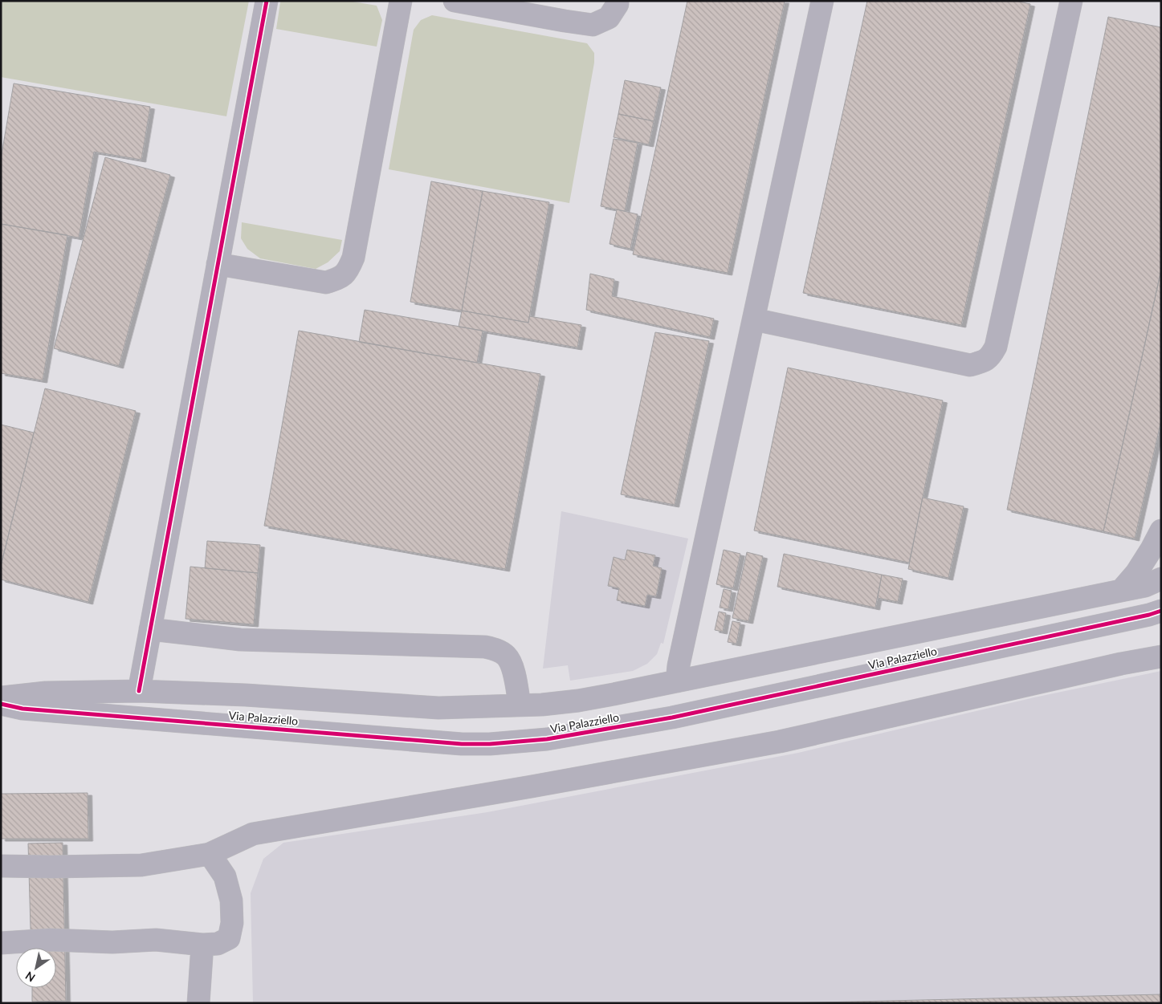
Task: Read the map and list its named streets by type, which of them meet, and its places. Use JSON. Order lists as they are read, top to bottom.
{
  "streets": {
    "street": ["Via Palazziello"]
  },
  "north": "bottom left"
}
